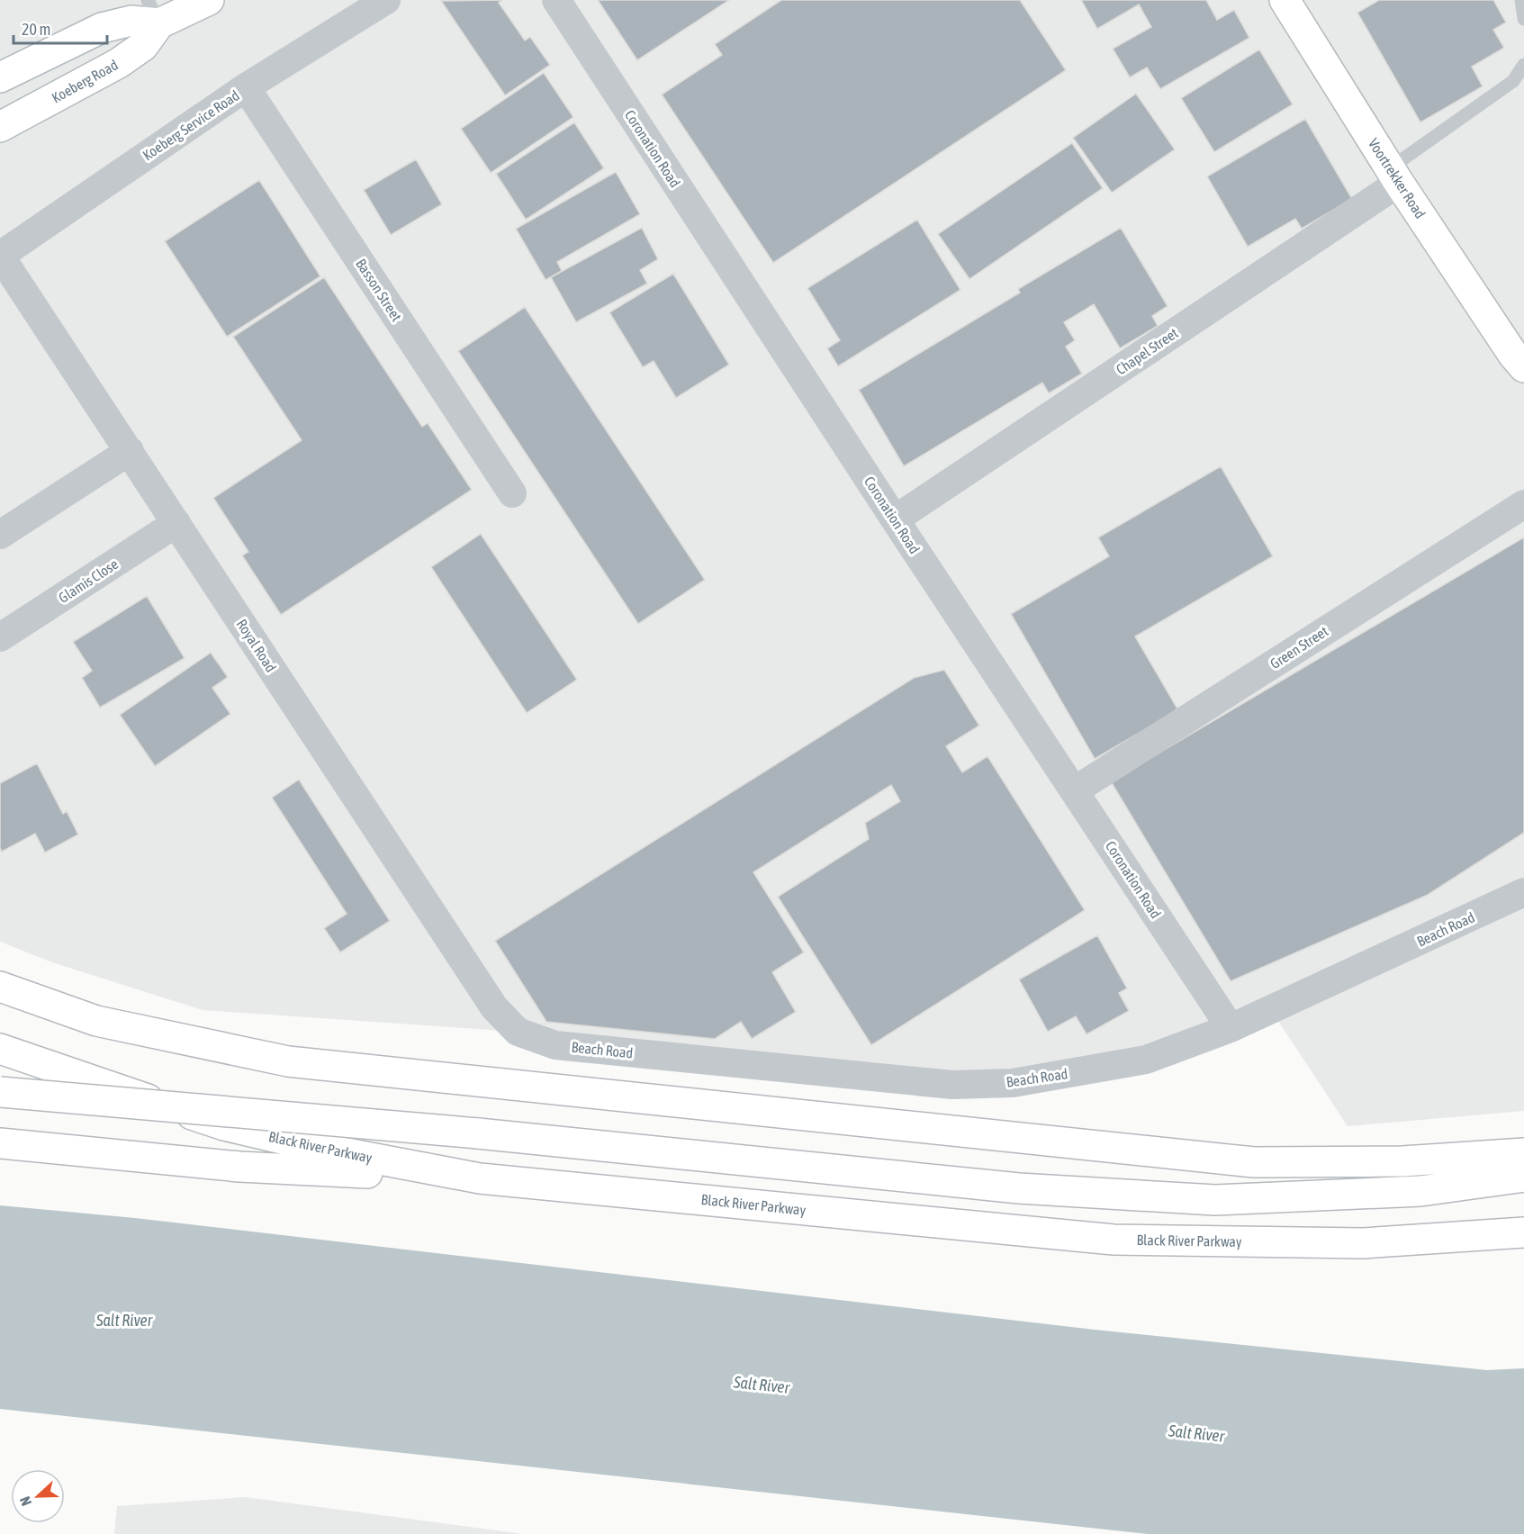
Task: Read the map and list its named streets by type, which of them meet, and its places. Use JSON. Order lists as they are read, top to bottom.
{
  "streets": {
    "main road": ["Koeberg Road", "Voortrekker Road", "Black River Parkway"],
    "street": [
      "Koeberg Service Road",
      "Coronation Road",
      "Basson Street",
      "Chapel Street",
      "Glamis Close",
      "Royal Road",
      "Green Street",
      "Beach Road"
    ]
  },
  "crossings": [
    ["Koeberg Service Road", "Basson Street"],
    ["Koeberg Service Road", "Royal Road"],
    ["Coronation Road", "Chapel Street"],
    ["Coronation Road", "Green Street"],
    ["Coronation Road", "Beach Road"],
    ["Voortrekker Road", "Chapel Street"],
    ["Glamis Close", "Royal Road"],
    ["Royal Road", "Beach Road"]
  ],
  "water": ["Salt River"],
  "scale_bar": "20 m",
  "north": "left"
}
